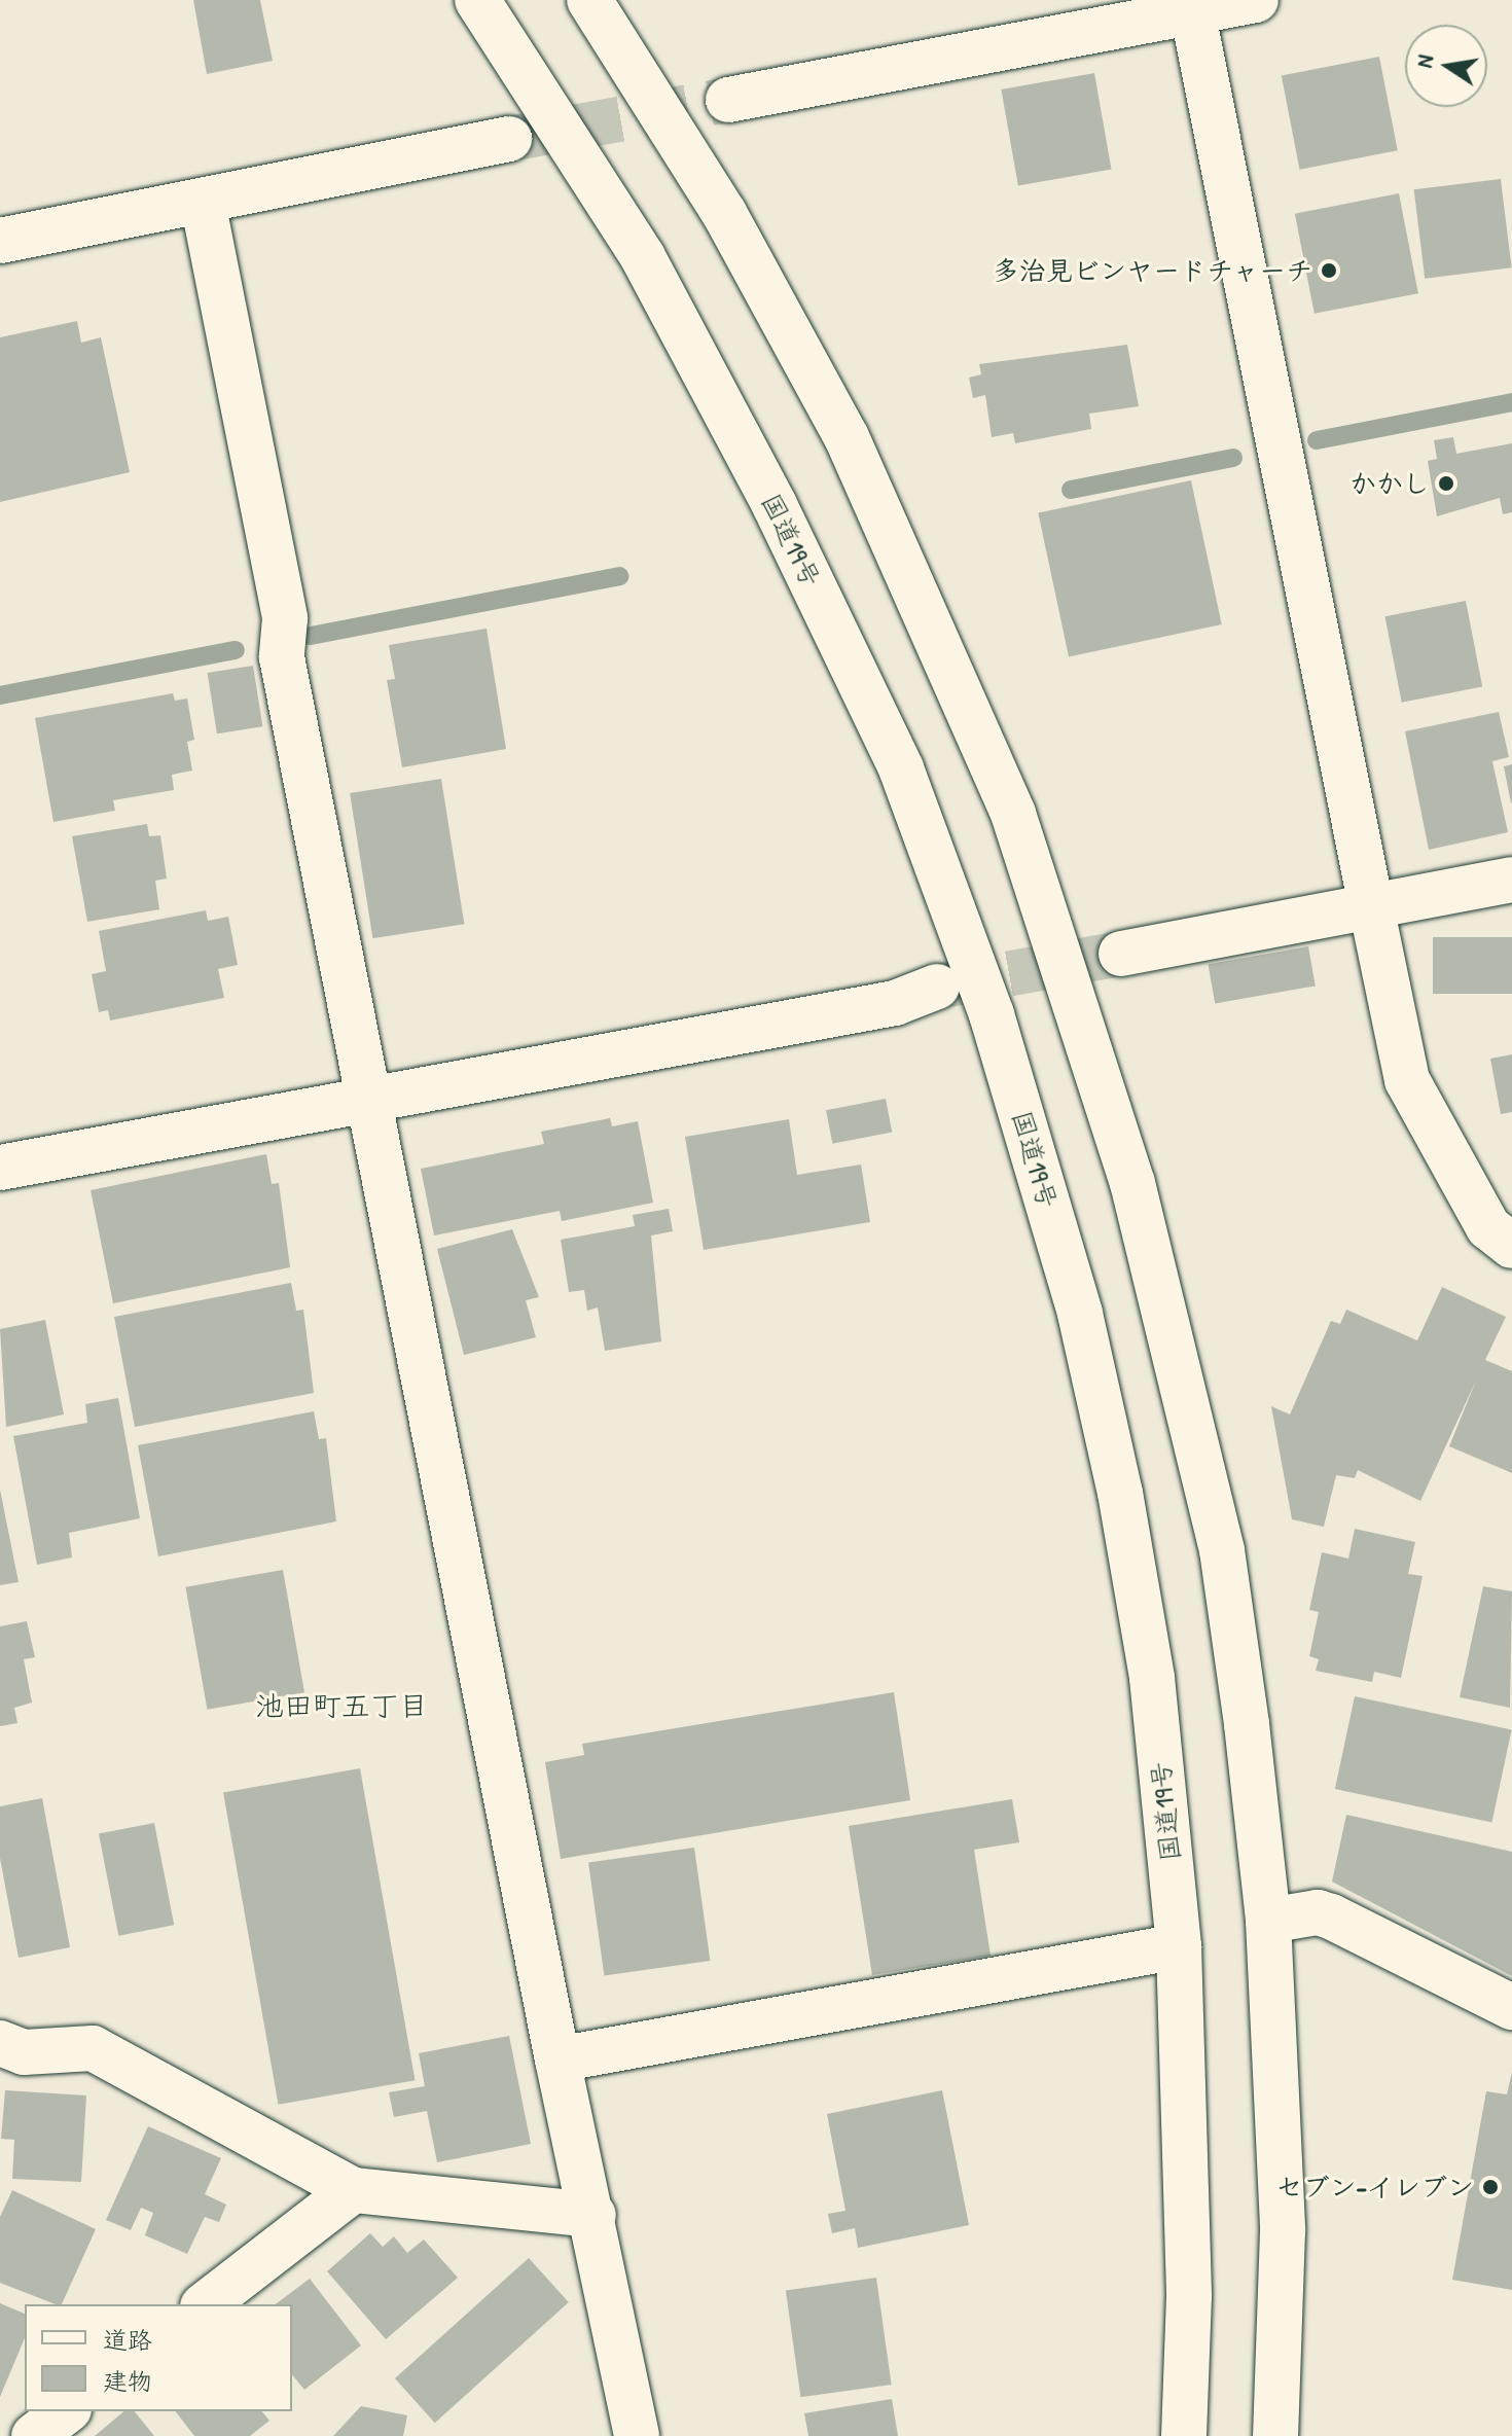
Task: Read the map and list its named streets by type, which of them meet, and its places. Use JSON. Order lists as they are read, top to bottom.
{
  "streets": {
    "main road": ["国道19号"]
  },
  "districts": ["池田町五丁目"],
  "places": ["多治見ビンヤードチャーチ", "かかし", "セブン-イレブン"],
  "legend": ["道路", "建物"],
  "north": "left"
}
